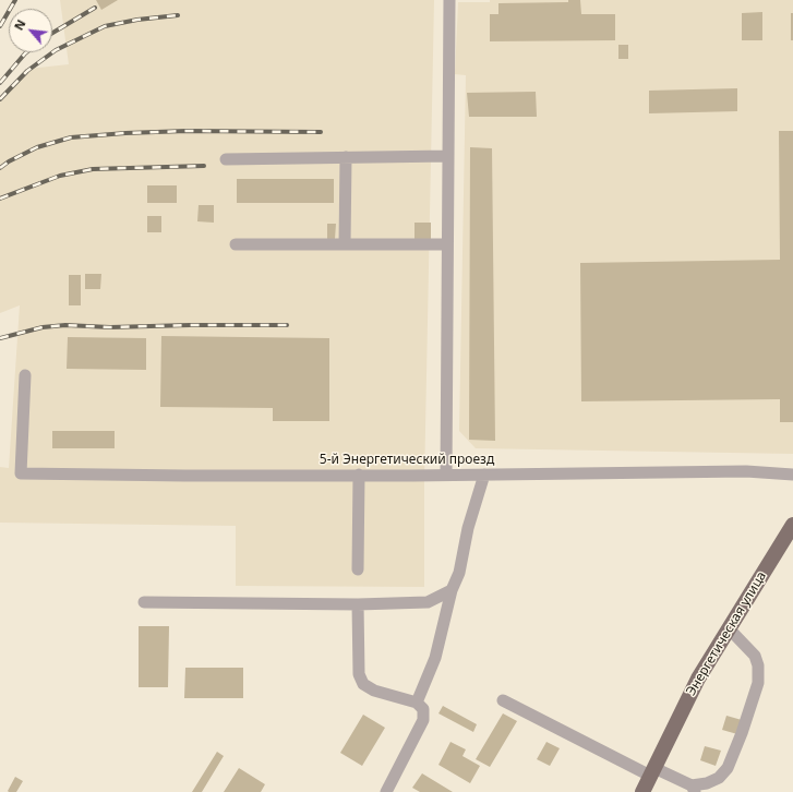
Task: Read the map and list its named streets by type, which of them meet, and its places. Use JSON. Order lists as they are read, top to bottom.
{
  "streets": {
    "main road": ["Энергетическая улица"],
    "street": ["5-й Энергетический проезд"]
  },
  "north": "top left"
}
